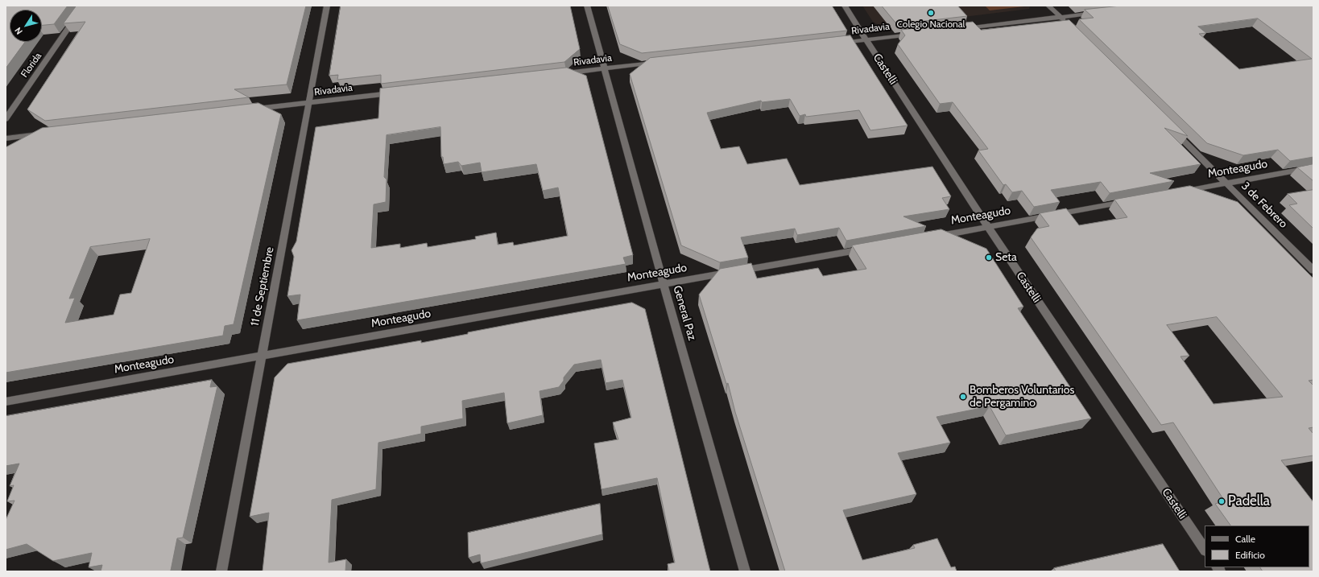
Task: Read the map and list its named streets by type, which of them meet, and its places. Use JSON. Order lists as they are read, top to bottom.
{
  "streets": {
    "street": [
      "Rivadavia",
      "Florida",
      "Castelli",
      "Monteagudo",
      "3 de Febrero",
      "11 de Septiembre",
      "General Paz"
    ]
  },
  "crossings": [
    ["Rivadavia", "Castelli"],
    ["Rivadavia", "11 de Septiembre"],
    ["Rivadavia", "General Paz"],
    ["Castelli", "Monteagudo"],
    ["Monteagudo", "3 de Febrero"],
    ["Monteagudo", "11 de Septiembre"],
    ["Monteagudo", "General Paz"]
  ],
  "places": [
    "Colegio Nacional",
    "Seta",
    "Bomberos Voluntarios de Pergamino",
    "Padella"
  ],
  "legend": ["Calle", "Edificio"],
  "north": "bottom left"
}
